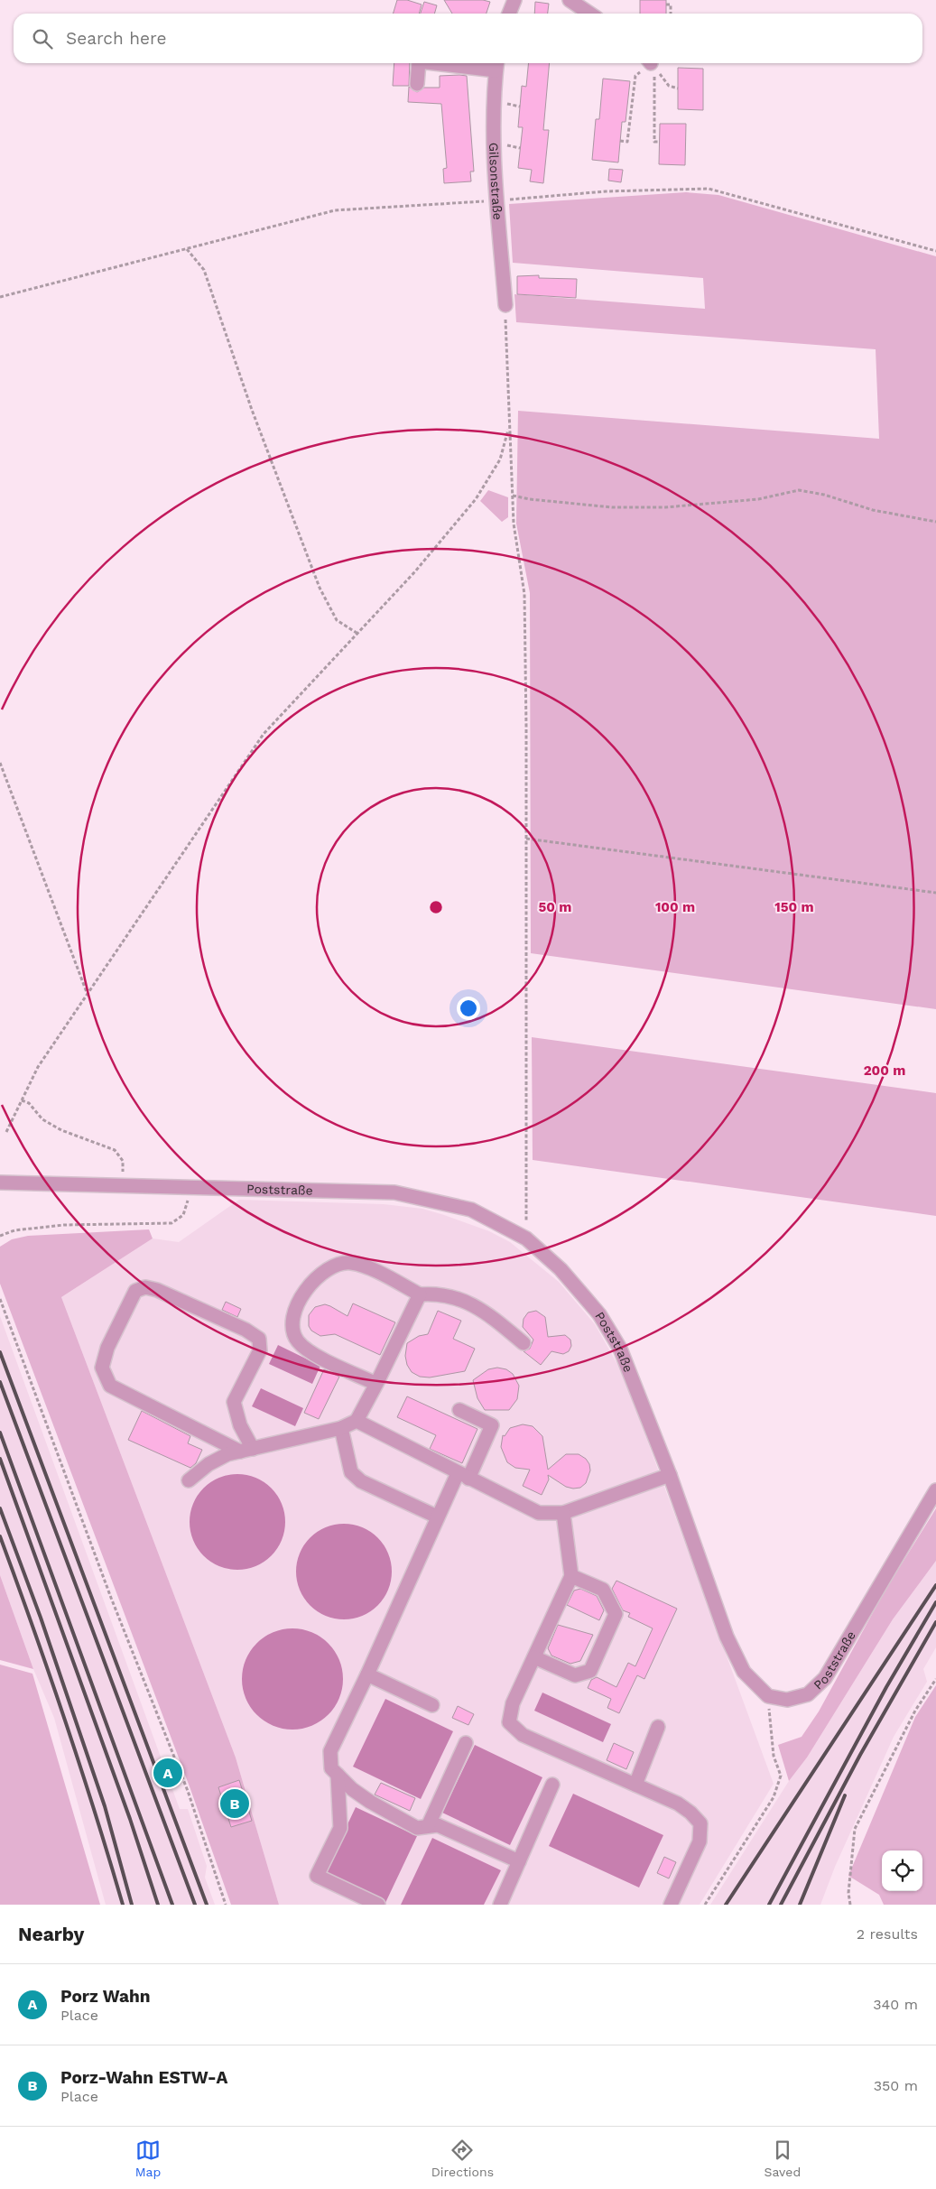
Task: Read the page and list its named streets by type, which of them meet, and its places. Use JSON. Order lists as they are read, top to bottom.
{
  "streets": {
    "street": ["Gilsonstraße", "Poststraße"]
  },
  "page": {
    "search": "Search here",
    "pins": ["A", "B"],
    "heading": ["Nearby", "2 results"],
    "list": [
      {
        "mark": "A",
        "name": "Porz Wahn",
        "note": "Place",
        "value": "340 m"
      },
      {
        "mark": "B",
        "name": "Porz-Wahn ESTW-A",
        "note": "Place",
        "value": "350 m"
      }
    ],
    "nav": ["Map", "Directions", "Saved"]
  },
  "rings": [
    "50 m",
    "100 m",
    "150 m",
    "200 m"
  ]
}
